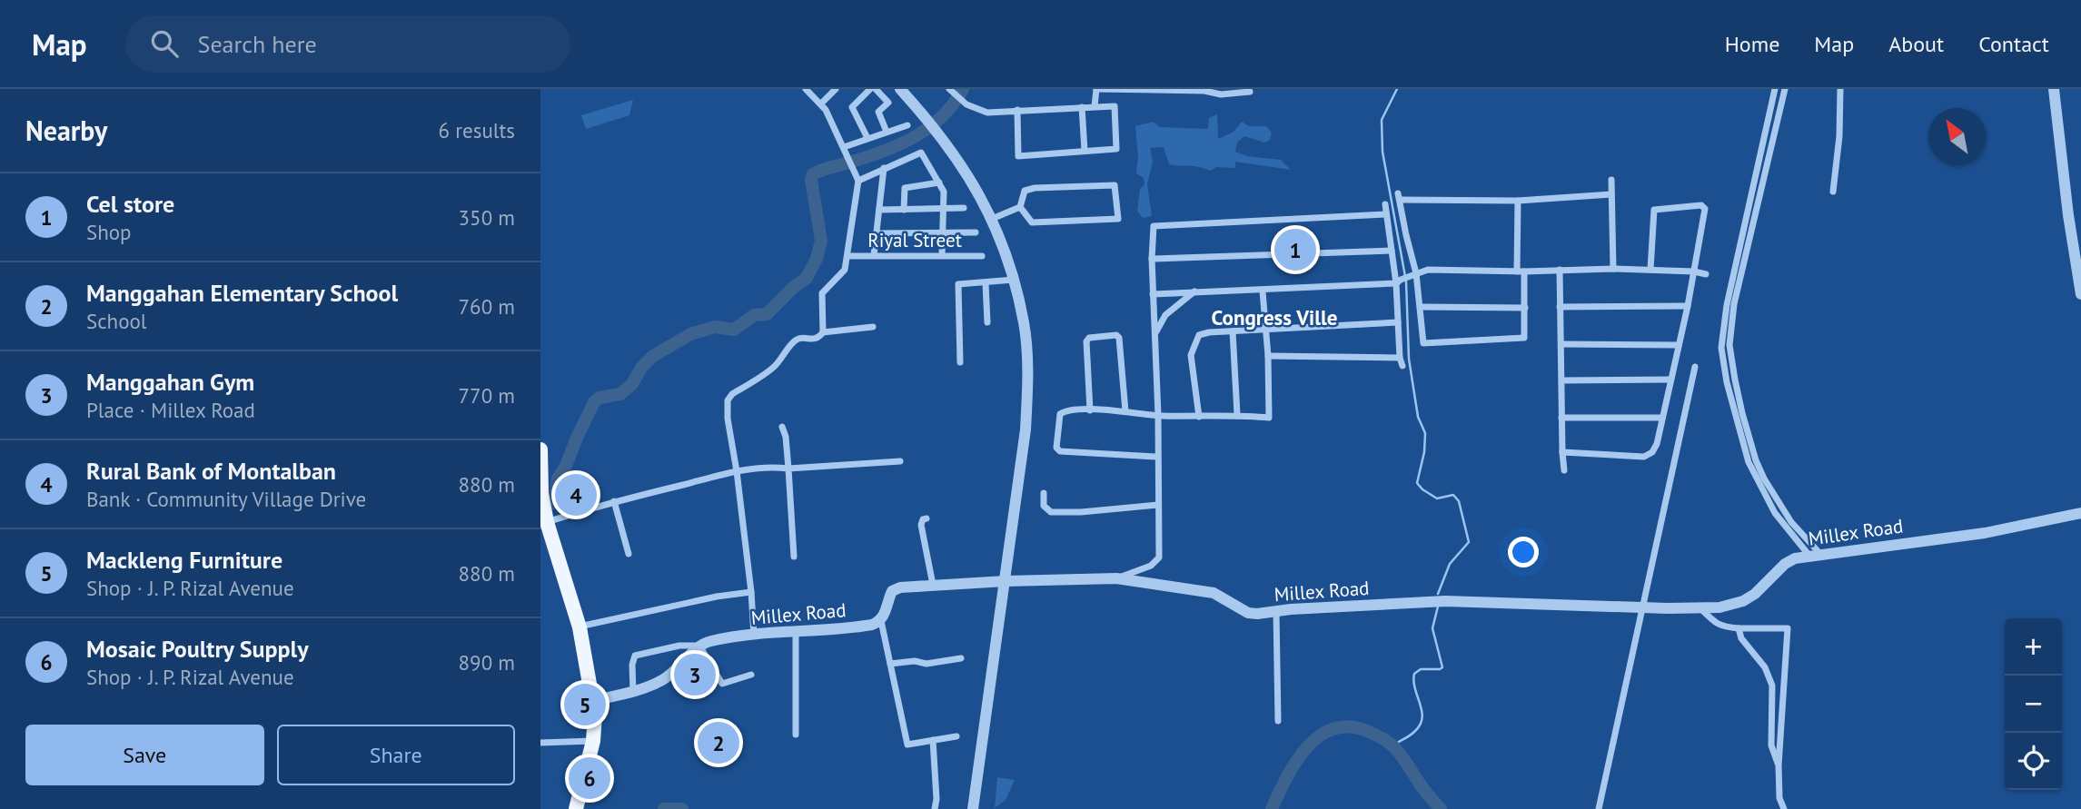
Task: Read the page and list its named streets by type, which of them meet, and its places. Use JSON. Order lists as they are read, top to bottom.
{
  "streets": {
    "street": ["Riyal Street", "Millex Road"]
  },
  "districts": ["Congress Ville"],
  "north": "top left",
  "page": {
    "header": "Map",
    "search": "Search here",
    "nav": [
      "Home",
      "Map",
      "About",
      "Contact"
    ],
    "heading": ["Nearby", "6 results"],
    "list": [
      {
        "mark": "1",
        "name": "Cel store",
        "note": "Shop",
        "value": "350 m"
      },
      {
        "mark": "2",
        "name": "Manggahan Elementary School",
        "note": "School",
        "value": "760 m"
      },
      {
        "mark": "3",
        "name": "Manggahan Gym",
        "note": "Place · Millex Road",
        "value": "770 m"
      },
      {
        "mark": "4",
        "name": "Rural Bank of Montalban",
        "note": "Bank · Community Village Drive",
        "value": "880 m"
      },
      {
        "mark": "5",
        "name": "Mackleng Furniture",
        "note": "Shop · J. P. Rizal Avenue",
        "value": "880 m"
      },
      {
        "mark": "6",
        "name": "Mosaic Poultry Supply",
        "note": "Shop · J. P. Rizal Avenue",
        "value": "890 m"
      }
    ],
    "pins": [
      "1",
      "4",
      "3",
      "5",
      "2",
      "6"
    ],
    "map_buttons": ["+", "−"],
    "buttons": ["Save", "Share"]
  }
}
